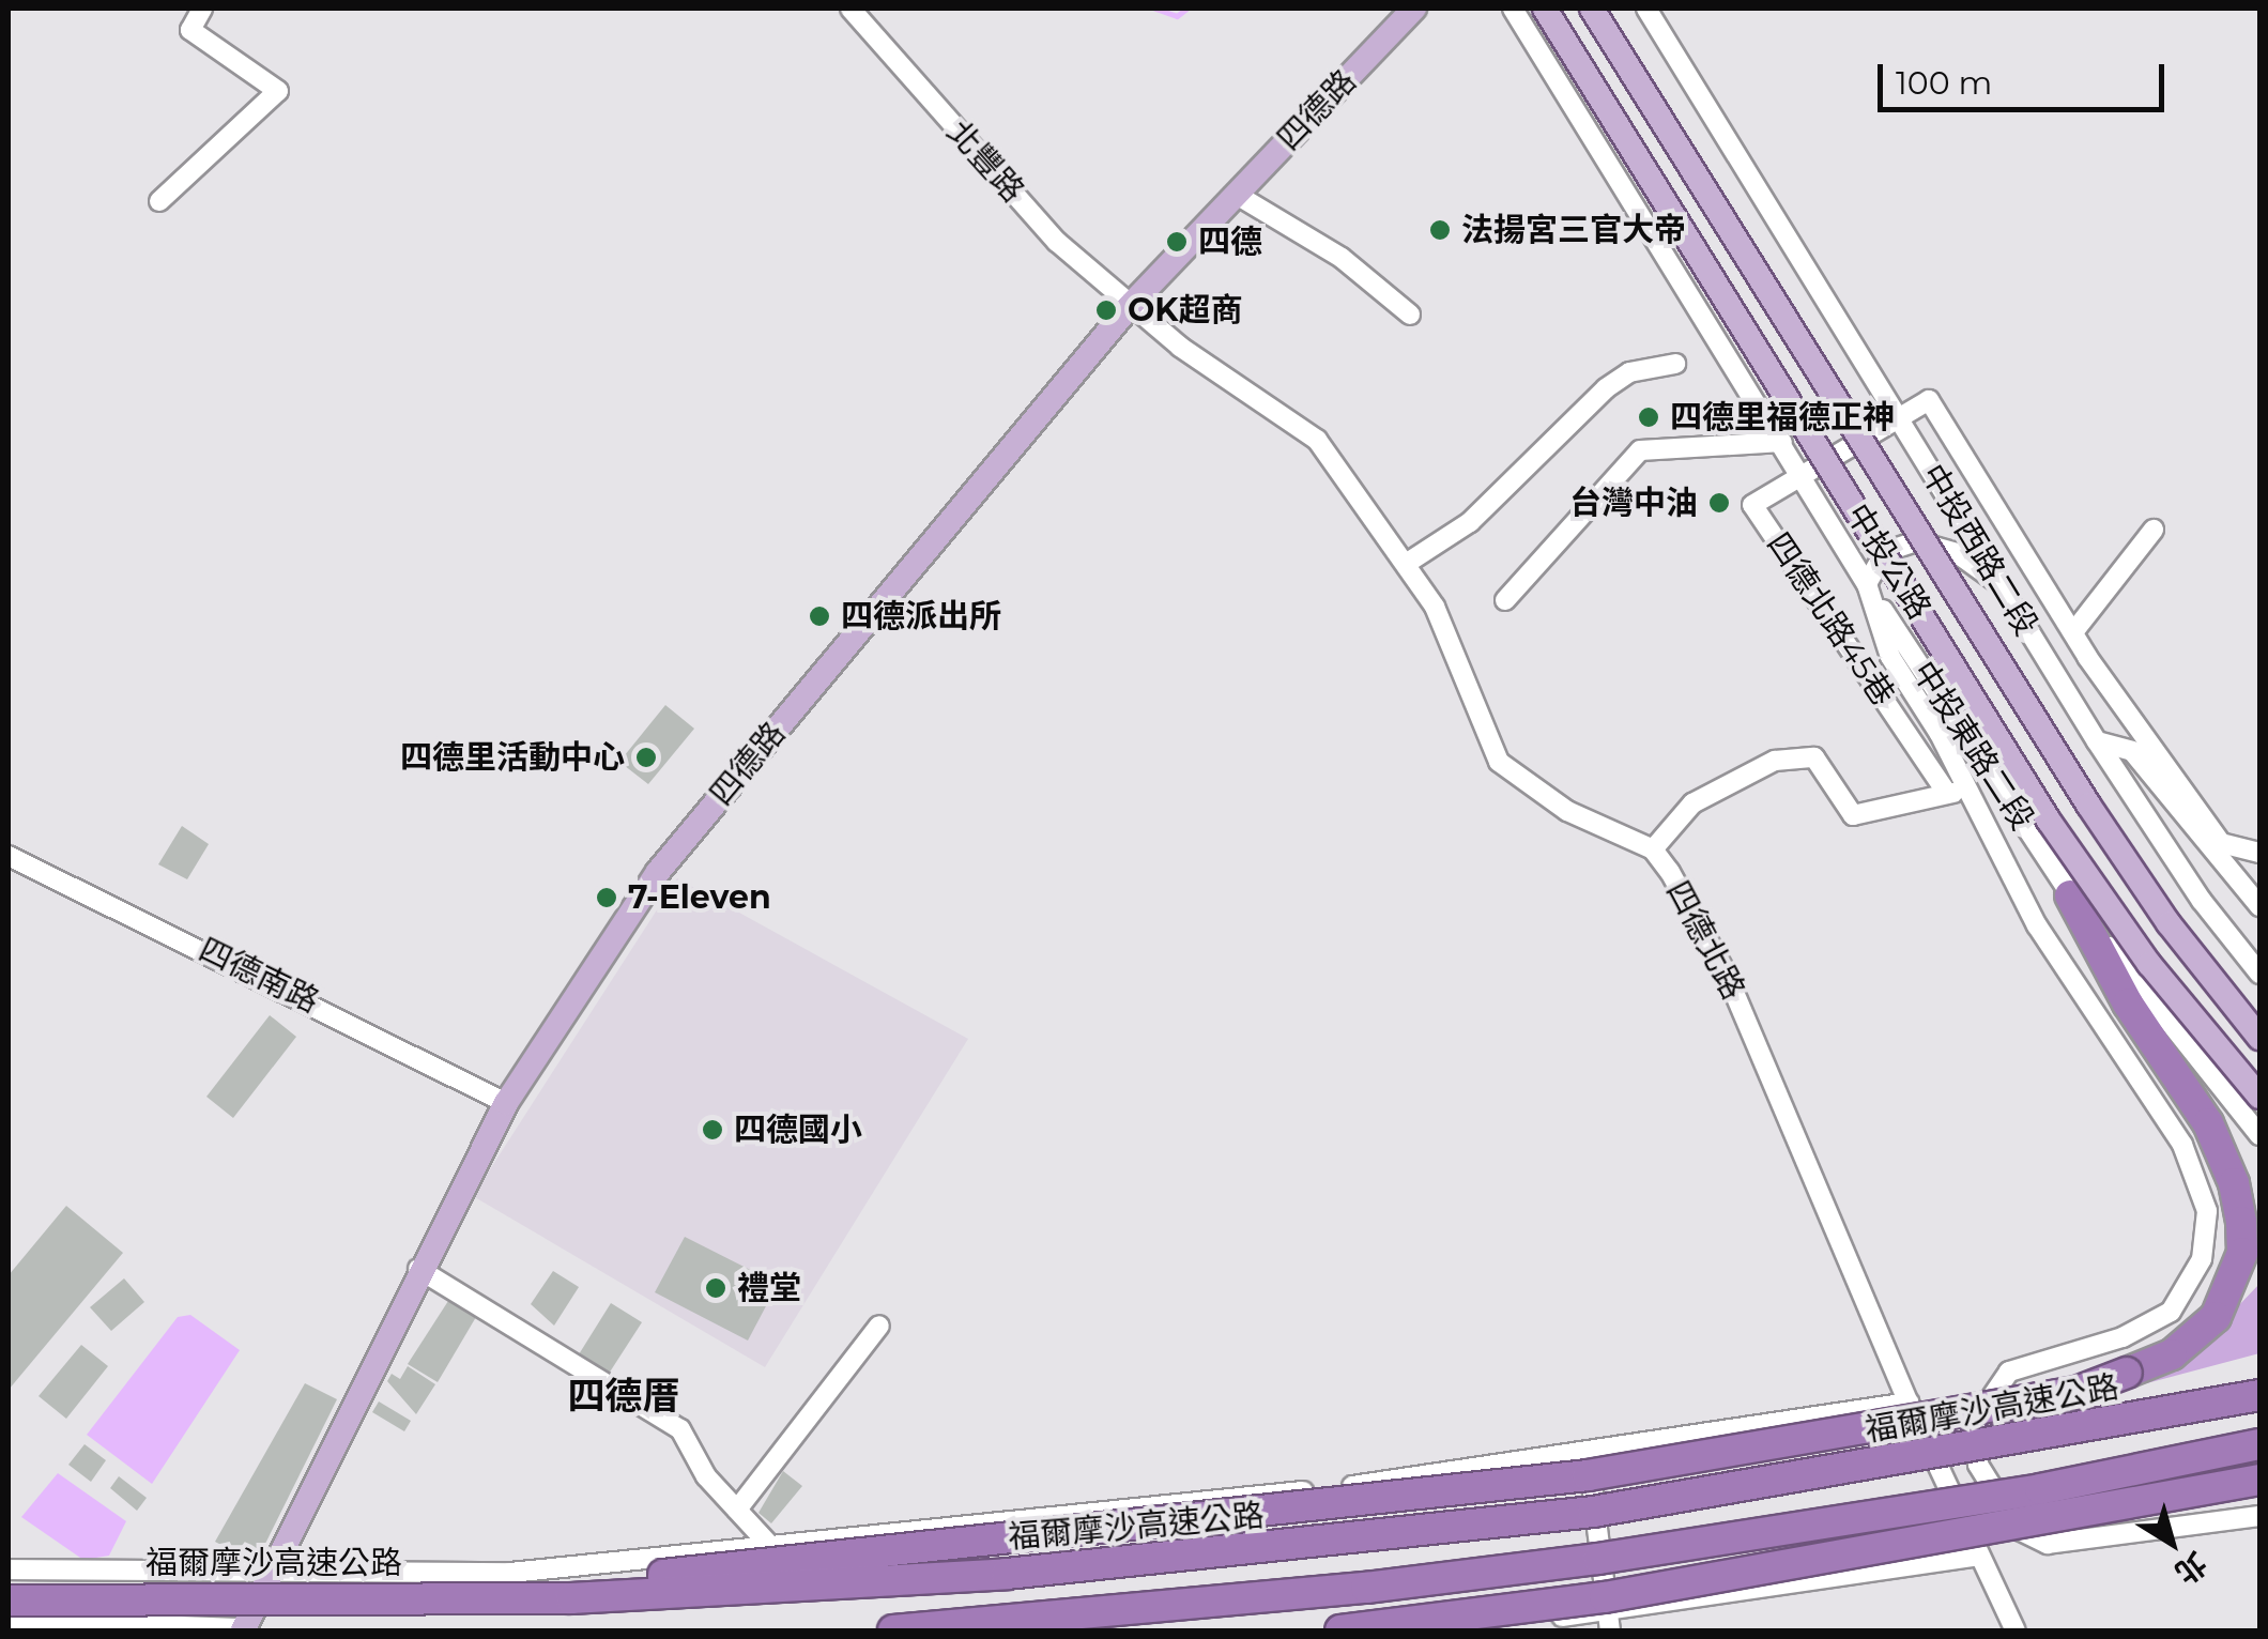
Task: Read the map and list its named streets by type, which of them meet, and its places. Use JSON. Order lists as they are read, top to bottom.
{
  "streets": {
    "highway": ["福爾摩沙高速公路"],
    "main road": ["四德路", "中投公路"],
    "street": [
      "北豐路",
      "中投西路二段",
      "四德北路45巷",
      "中投東路二段",
      "四德北路",
      "四德南路"
    ]
  },
  "crossings": [
    ["四德路", "北豐路"],
    ["四德路", "四德北路"],
    ["四德路", "四德南路"],
    ["北豐路", "四德北路"],
    ["中投西路二段", "四德北路45巷"],
    ["四德北路45巷", "中投東路二段"]
  ],
  "districts": ["四德厝"],
  "places": [
    "法揚宮三官大帝",
    "四德",
    "OK超商",
    "四德里福德正神",
    "台灣中油",
    "四德派出所",
    "四德里活動中心",
    "7-Eleven",
    "四德國小",
    "禮堂"
  ],
  "scale_bar": "100 m",
  "north": "bottom right"
}
